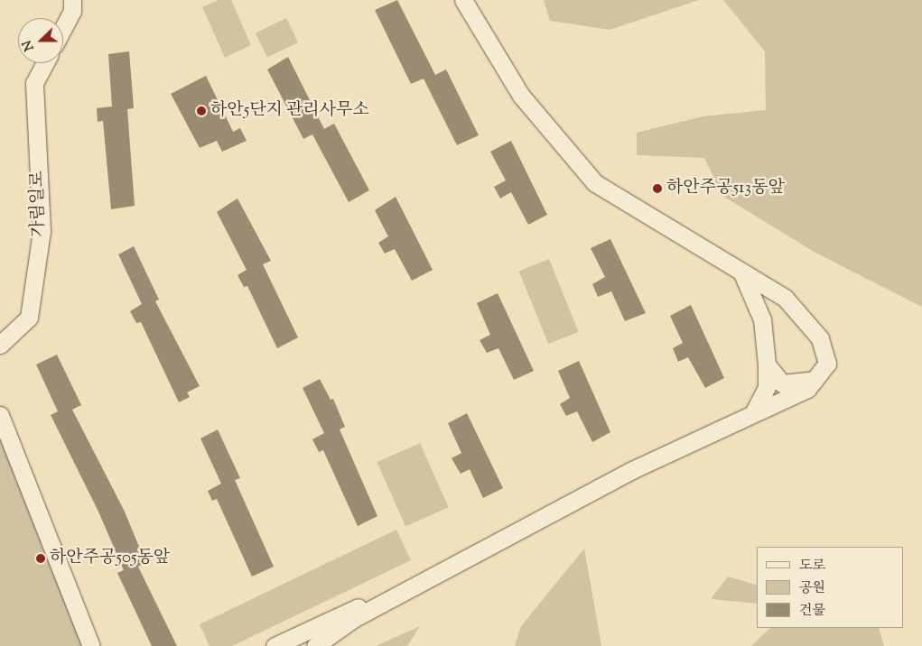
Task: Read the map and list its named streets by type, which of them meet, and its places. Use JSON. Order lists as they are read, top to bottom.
{
  "streets": {
    "street": ["가림일로"]
  },
  "places": ["하안5단지 관리사무소", "하안주공513동앞", "하안주공505동앞"],
  "legend": ["도로", "공원", "건물"],
  "north": "left"
}
